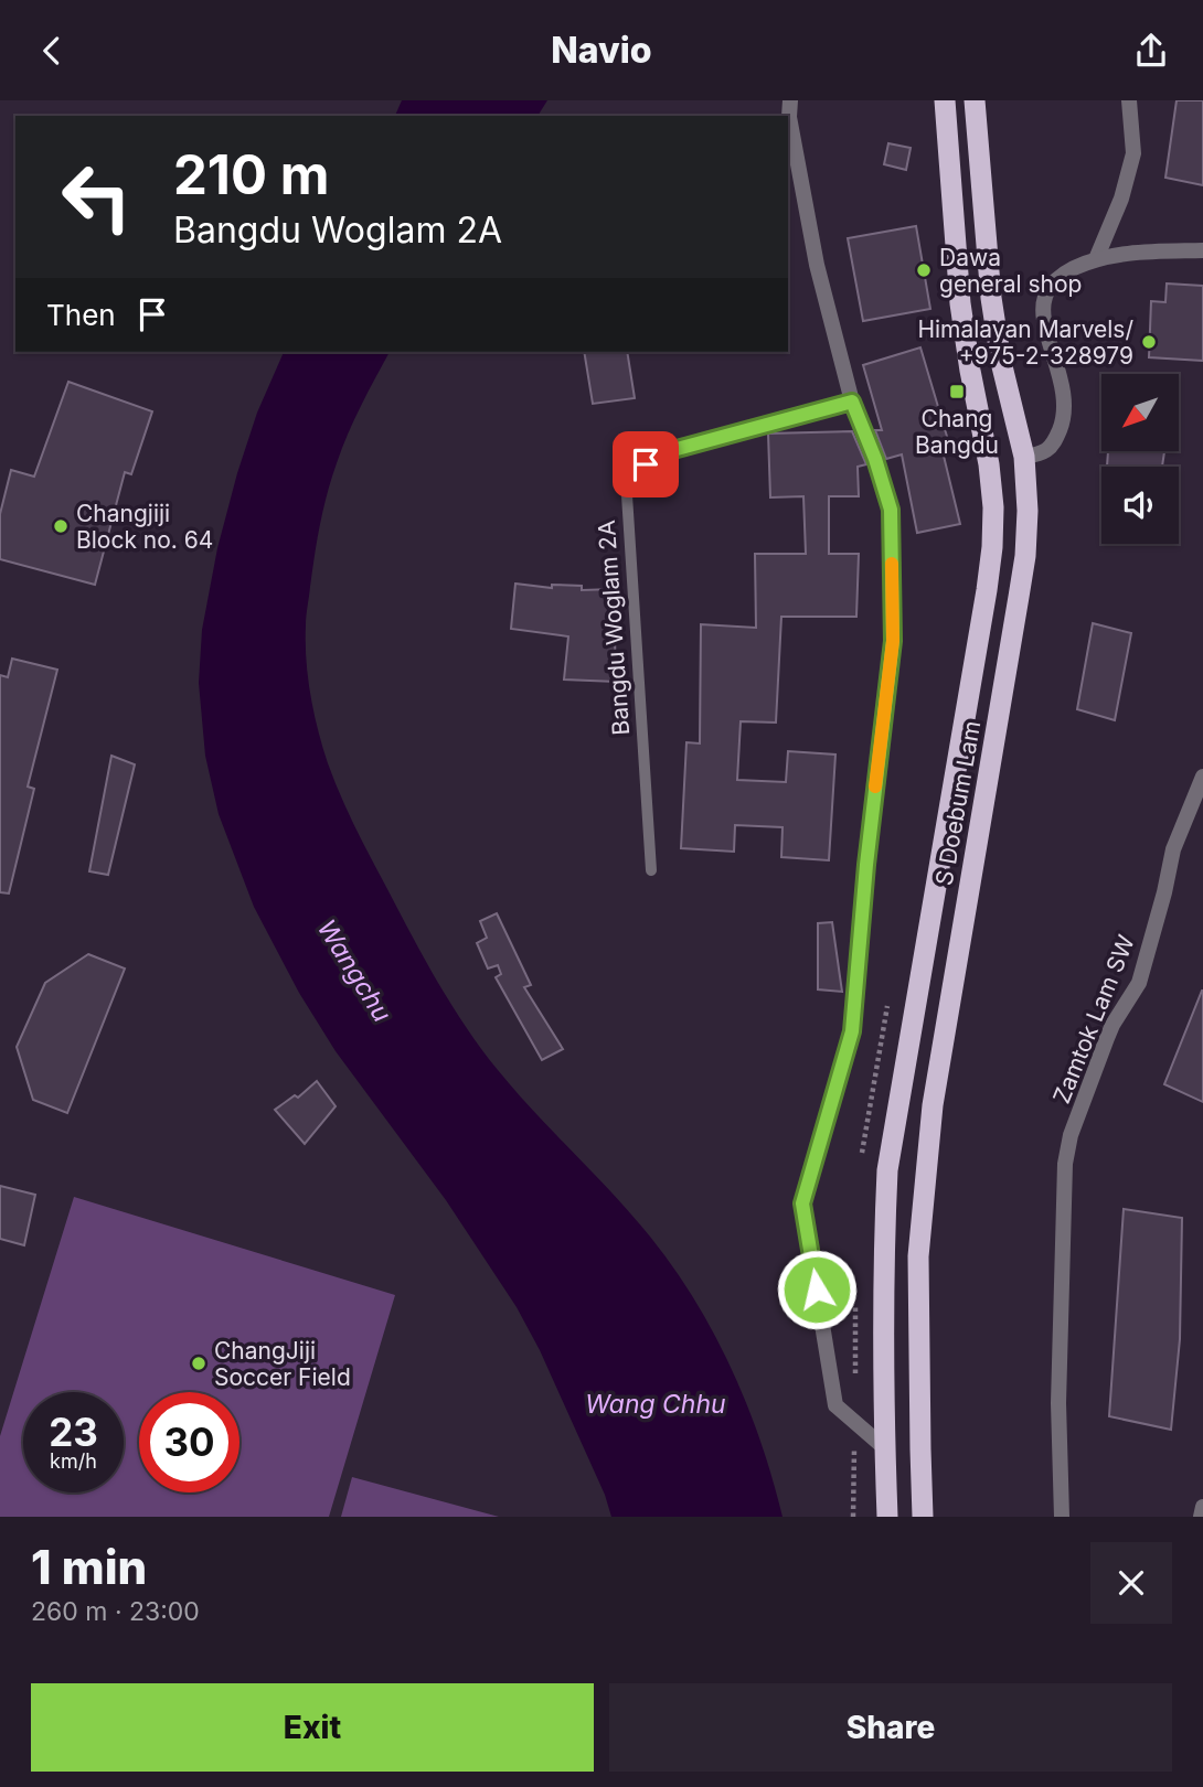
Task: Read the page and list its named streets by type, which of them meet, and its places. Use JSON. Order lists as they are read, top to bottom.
{
  "streets": {
    "highway": ["S Doebum Lam"],
    "street": ["Zamtok Lam SW"],
    "lane": ["Bangdu Woglam 2A"]
  },
  "water": ["Wangchu", "Wang Chhu"],
  "places": {
    "other": [
      "Dawa general shop",
      "Himalayan Marvels/ +975-2-328979",
      "Changjiji Block no. 64",
      "ChangJiji Soccer Field"
    ],
    "transit": ["Chang Bangdu"]
  },
  "north": "bottom left",
  "page": {
    "header": "Navio",
    "turn": ["210 m", "Bangdu Woglam 2A"],
    "then": "Then",
    "speed": "23 km/h",
    "limit": "30",
    "heading": ["1 min", "260 m · 23:00"],
    "buttons": ["Exit", "Share"]
  }
}
